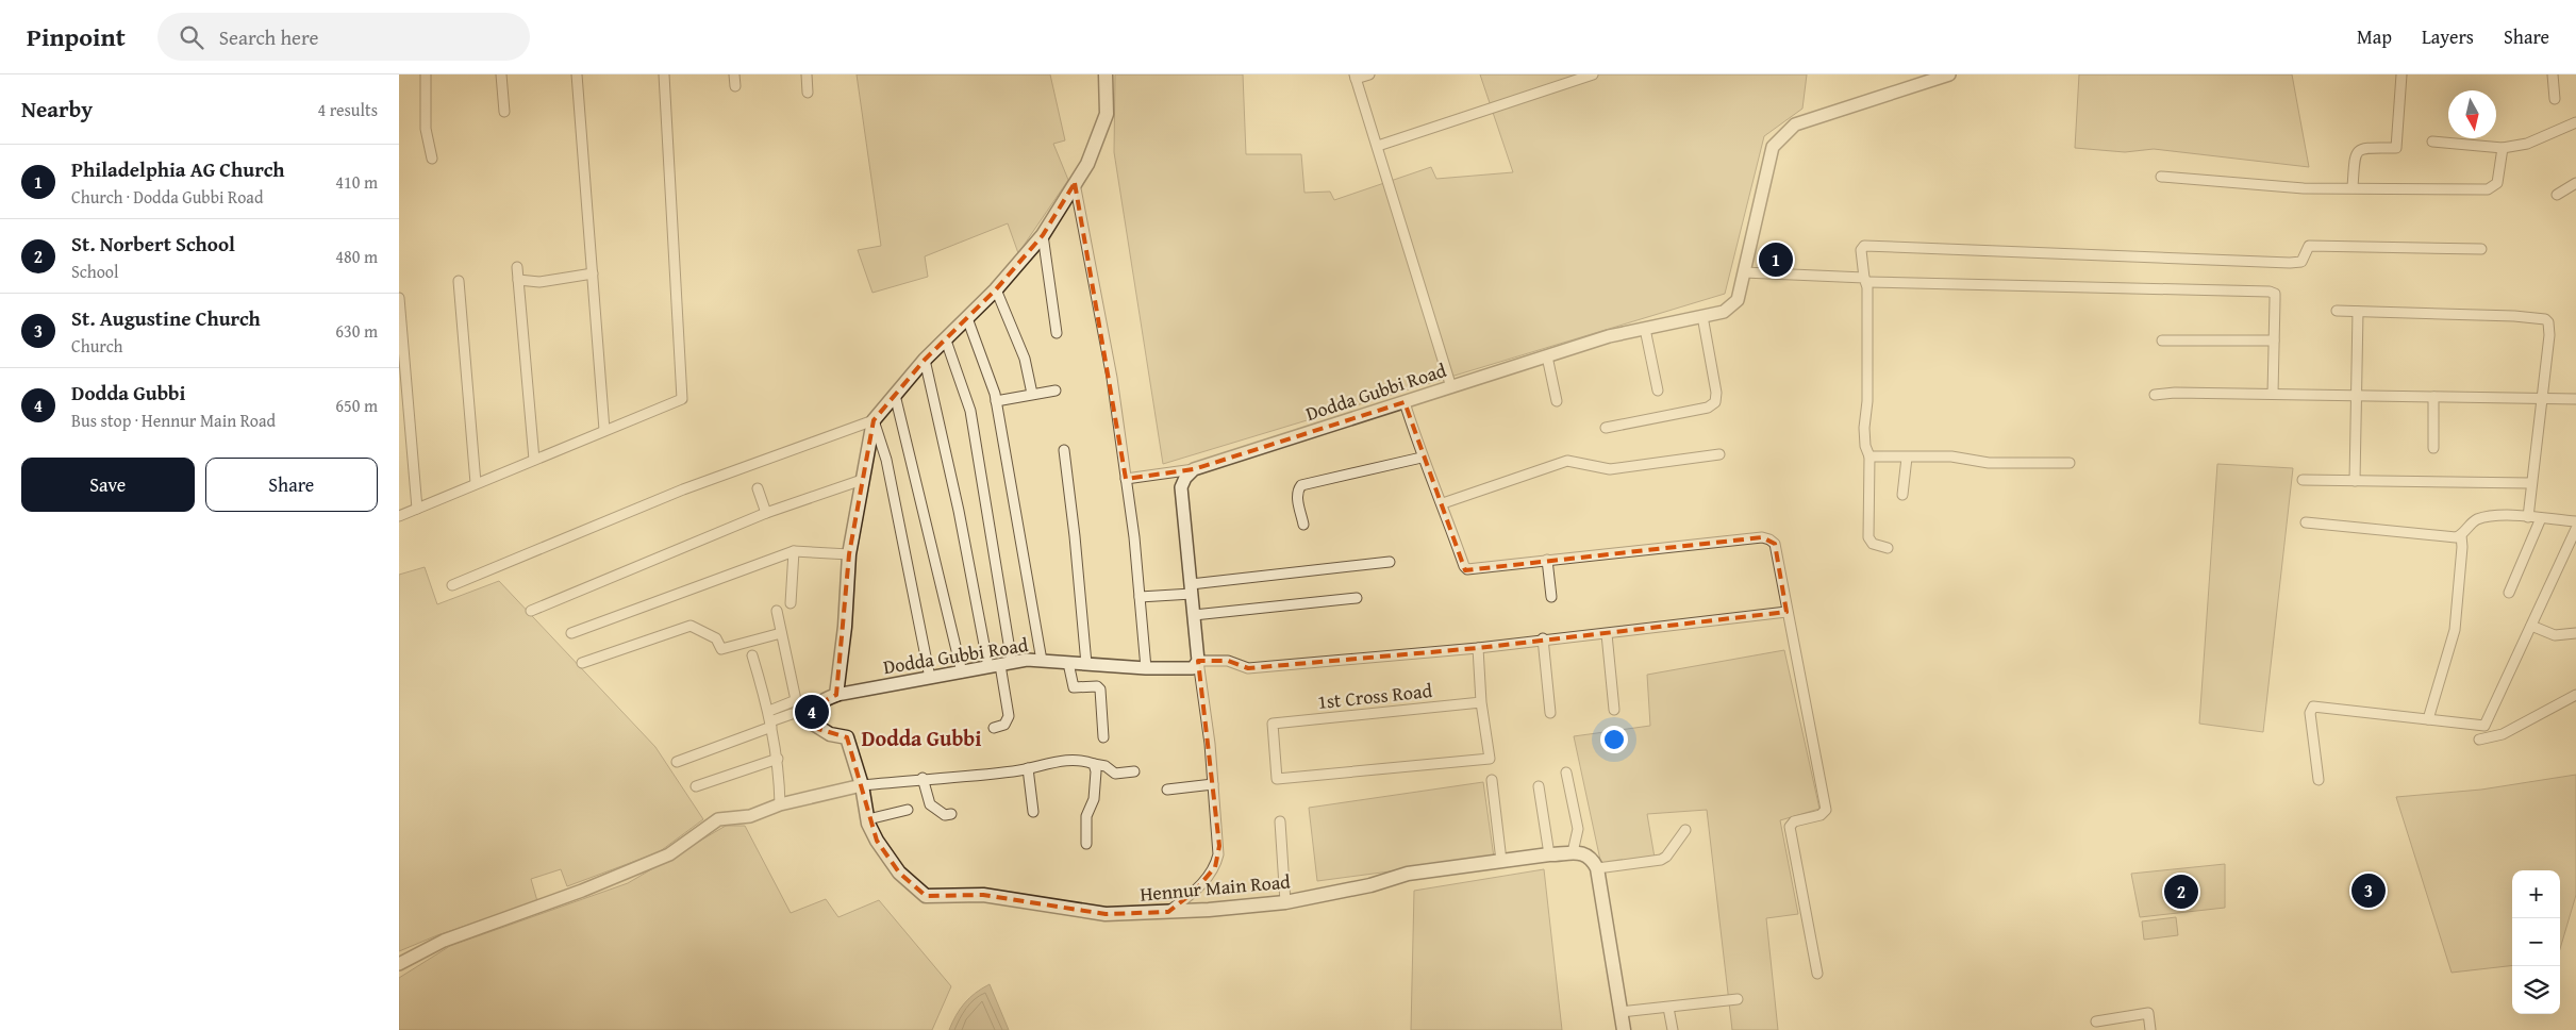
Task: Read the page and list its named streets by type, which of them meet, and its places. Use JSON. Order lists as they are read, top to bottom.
{
  "streets": {
    "main road": ["Hennur Main Road"],
    "street": ["Dodda Gubbi Road", "1st Cross Road"]
  },
  "districts": ["Dodda Gubbi"],
  "north": "bottom",
  "page": {
    "header": "Pinpoint",
    "search": "Search here",
    "nav": ["Map", "Layers", "Share"],
    "heading": ["Nearby", "4 results"],
    "list": [
      {
        "mark": "1",
        "name": "Philadelphia AG Church",
        "note": "Church · Dodda Gubbi Road",
        "value": "410 m"
      },
      {
        "mark": "2",
        "name": "St. Norbert School",
        "note": "School",
        "value": "480 m"
      },
      {
        "mark": "3",
        "name": "St. Augustine Church",
        "note": "Church",
        "value": "630 m"
      },
      {
        "mark": "4",
        "name": "Dodda Gubbi",
        "note": "Bus stop · Hennur Main Road",
        "value": "650 m"
      }
    ],
    "pins": [
      "1",
      "4",
      "3",
      "2"
    ],
    "buttons": ["Save", "Share"],
    "map_buttons": ["+", "−"]
  }
}
